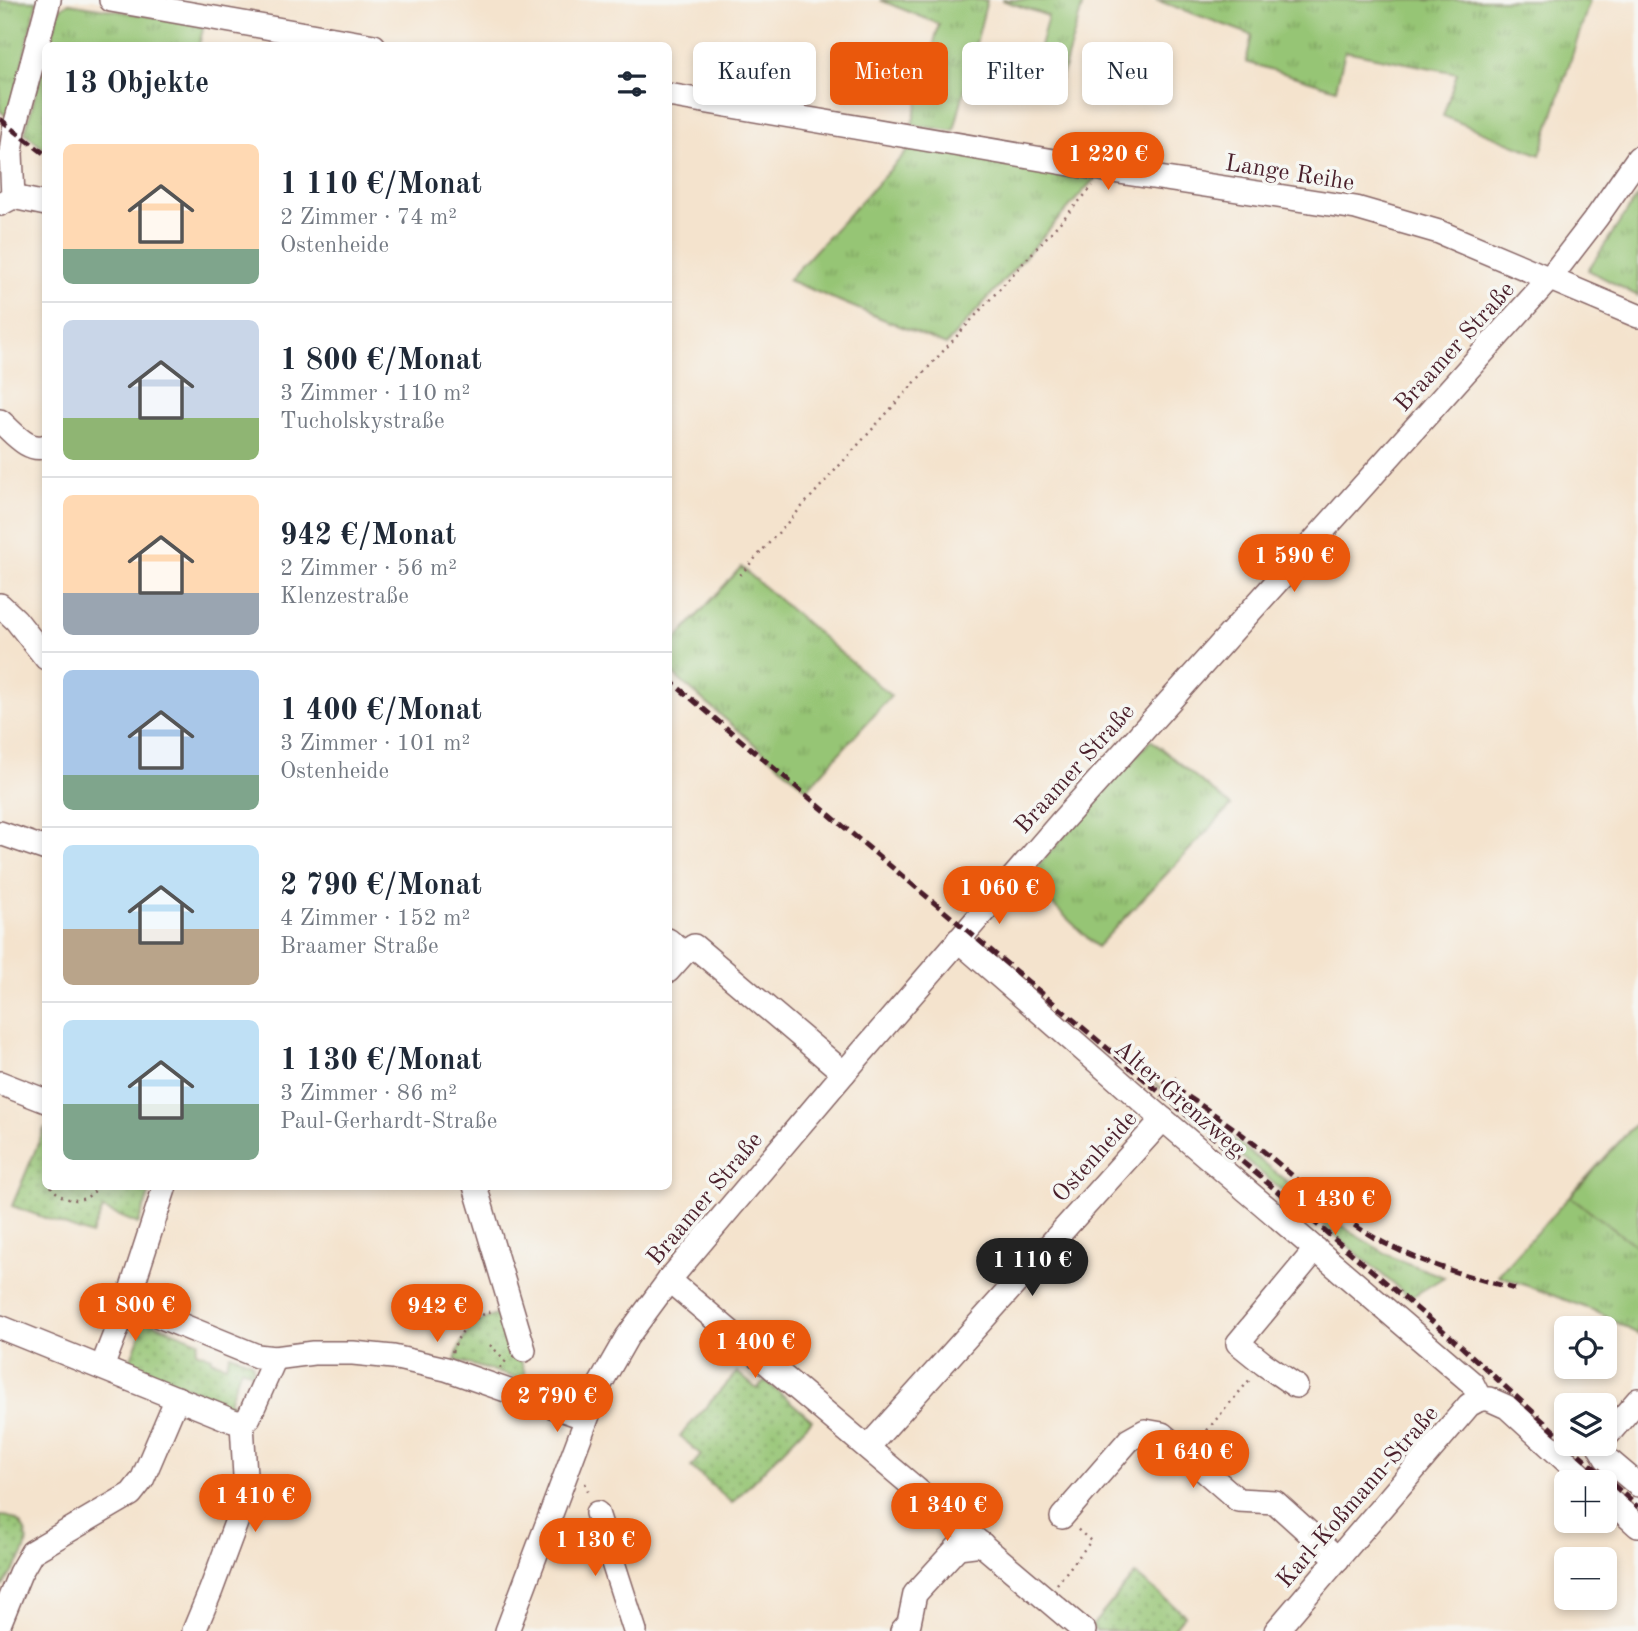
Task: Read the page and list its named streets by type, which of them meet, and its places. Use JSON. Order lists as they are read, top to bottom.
{
  "streets": {
    "street": [
      "Lange Reihe",
      "Braamer Straße",
      "Alter Grenzweg",
      "Ostenheide",
      "Karl-Koßmann-Straße"
    ]
  },
  "crossings": [
    ["Lange Reihe", "Braamer Straße"],
    ["Braamer Straße", "Alter Grenzweg"],
    ["Alter Grenzweg", "Ostenheide"],
    ["Alter Grenzweg", "Karl-Koßmann-Straße"]
  ],
  "page": {
    "chip": [
      "Kaufen",
      "Mieten",
      "Filter",
      "Neu"
    ],
    "heading": "13 Objekte",
    "list": [
      {
        "name": "1 110 €/Monat",
        "note": "2 Zimmer · 74 m² · Ostenheide"
      },
      {
        "name": "1 800 €/Monat",
        "note": "3 Zimmer · 110 m² · Tucholskystraße"
      },
      {
        "name": "942 €/Monat",
        "note": "2 Zimmer · 56 m² · Klenzestraße"
      },
      {
        "name": "1 400 €/Monat",
        "note": "3 Zimmer · 101 m² · Ostenheide"
      },
      {
        "name": "2 790 €/Monat",
        "note": "4 Zimmer · 152 m² · Braamer Straße"
      },
      {
        "name": "1 130 €/Monat",
        "note": "3 Zimmer · 86 m² · Paul-Gerhardt-Straße"
      }
    ],
    "price": [
      "1 220 €",
      "1 590 €",
      "1 060 €",
      "1 430 €",
      "1 110 €",
      "1 800 €",
      "942 €",
      "1 400 €",
      "2 790 €",
      "1 640 €",
      "1 410 €",
      "1 340 €",
      "1 130 €"
    ],
    "map_buttons": ["+", "−"]
  }
}
